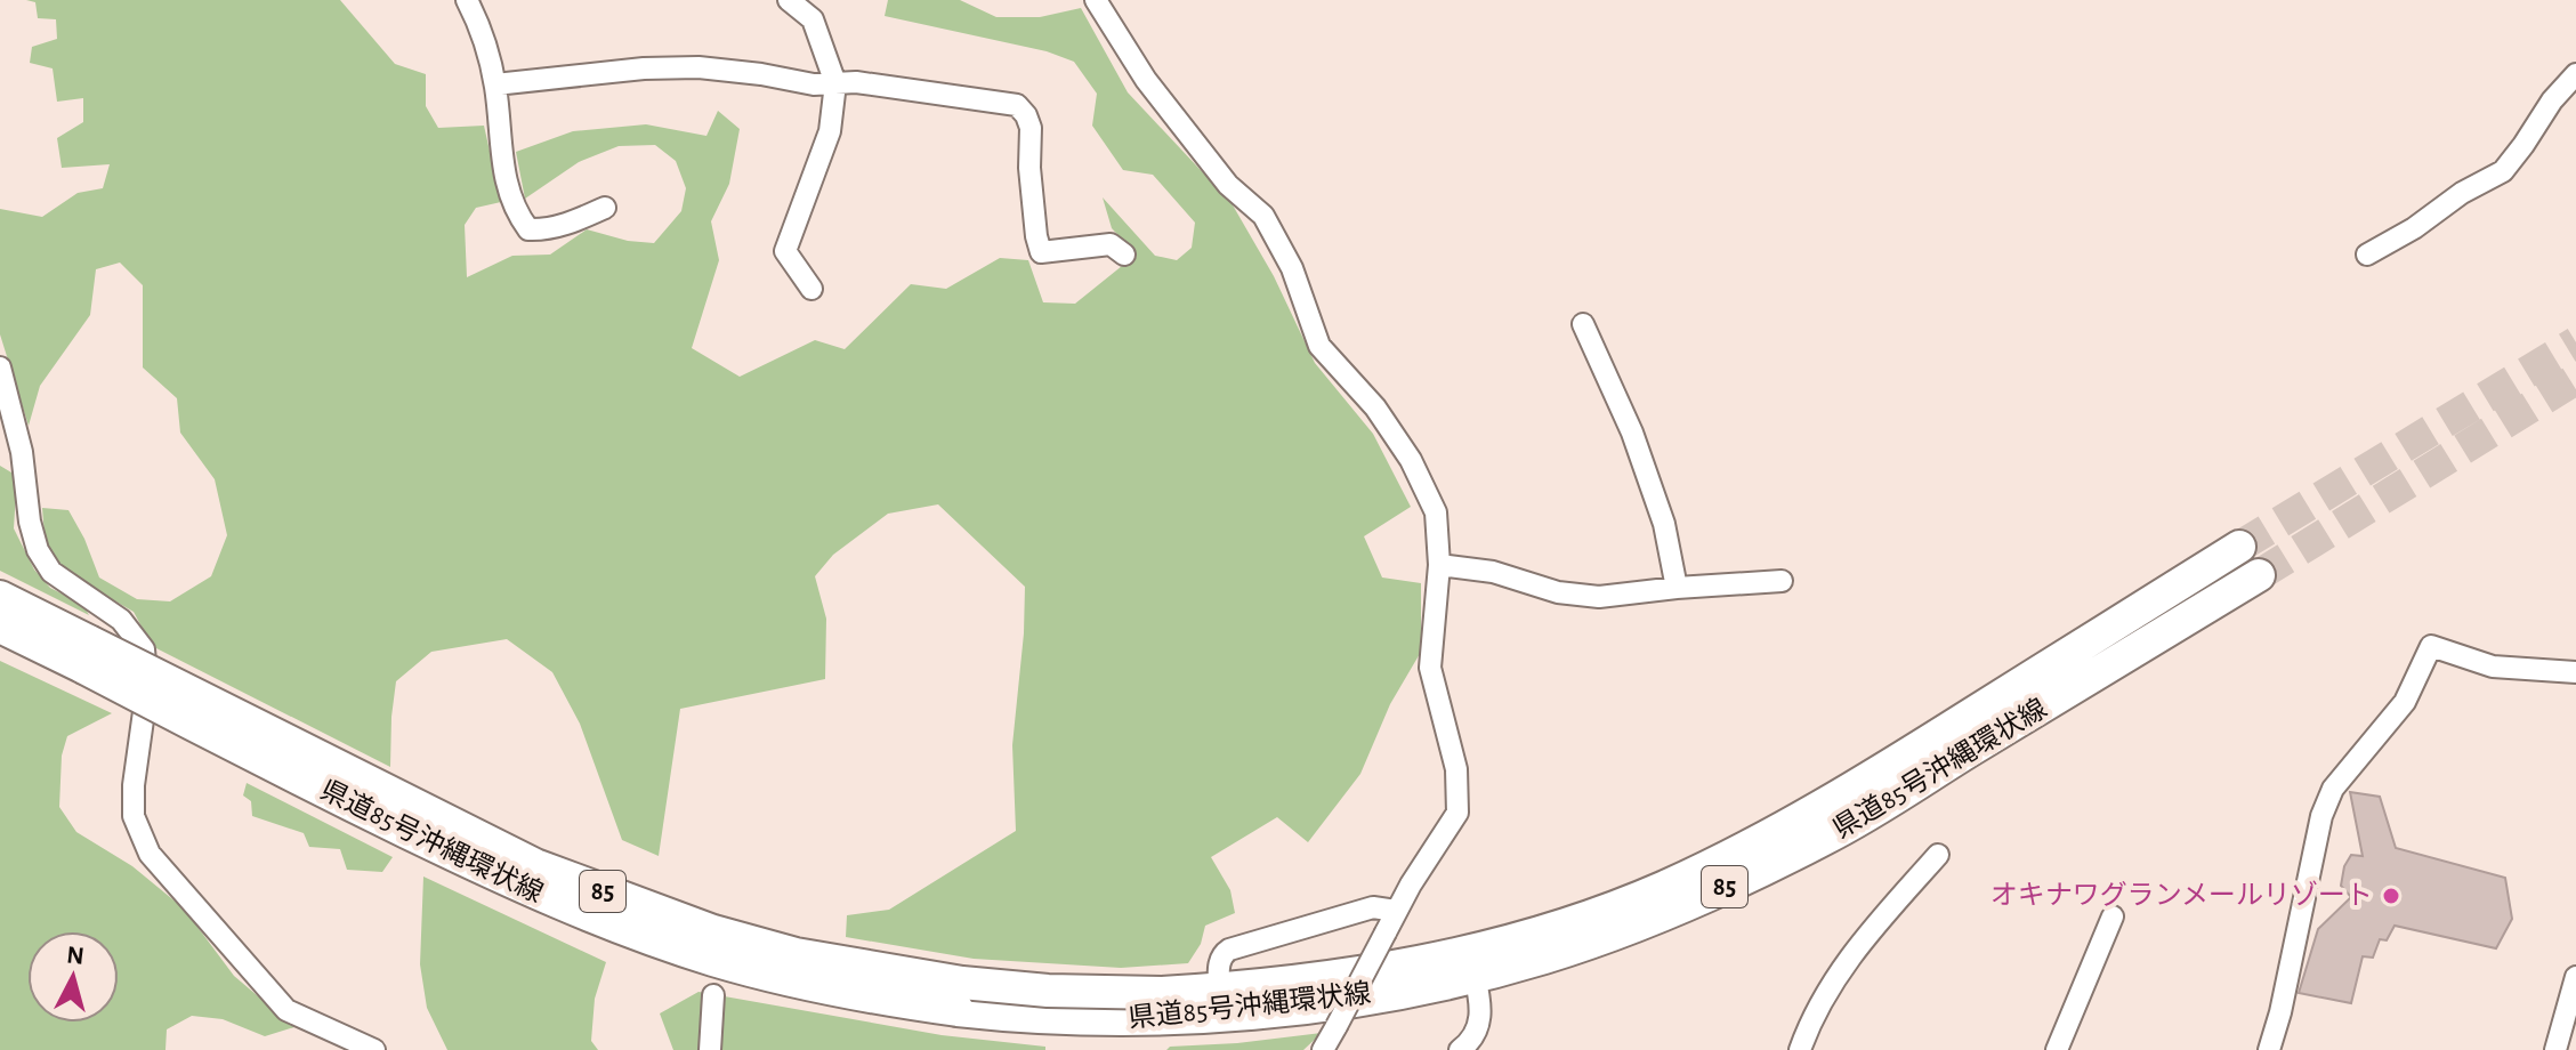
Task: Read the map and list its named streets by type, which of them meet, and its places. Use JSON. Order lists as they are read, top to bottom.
{
  "streets": {
    "main road": ["県道85号沖縄環状線", "85"]
  },
  "places": ["オキナワグランメールリゾート"],
  "north": "top"
}
